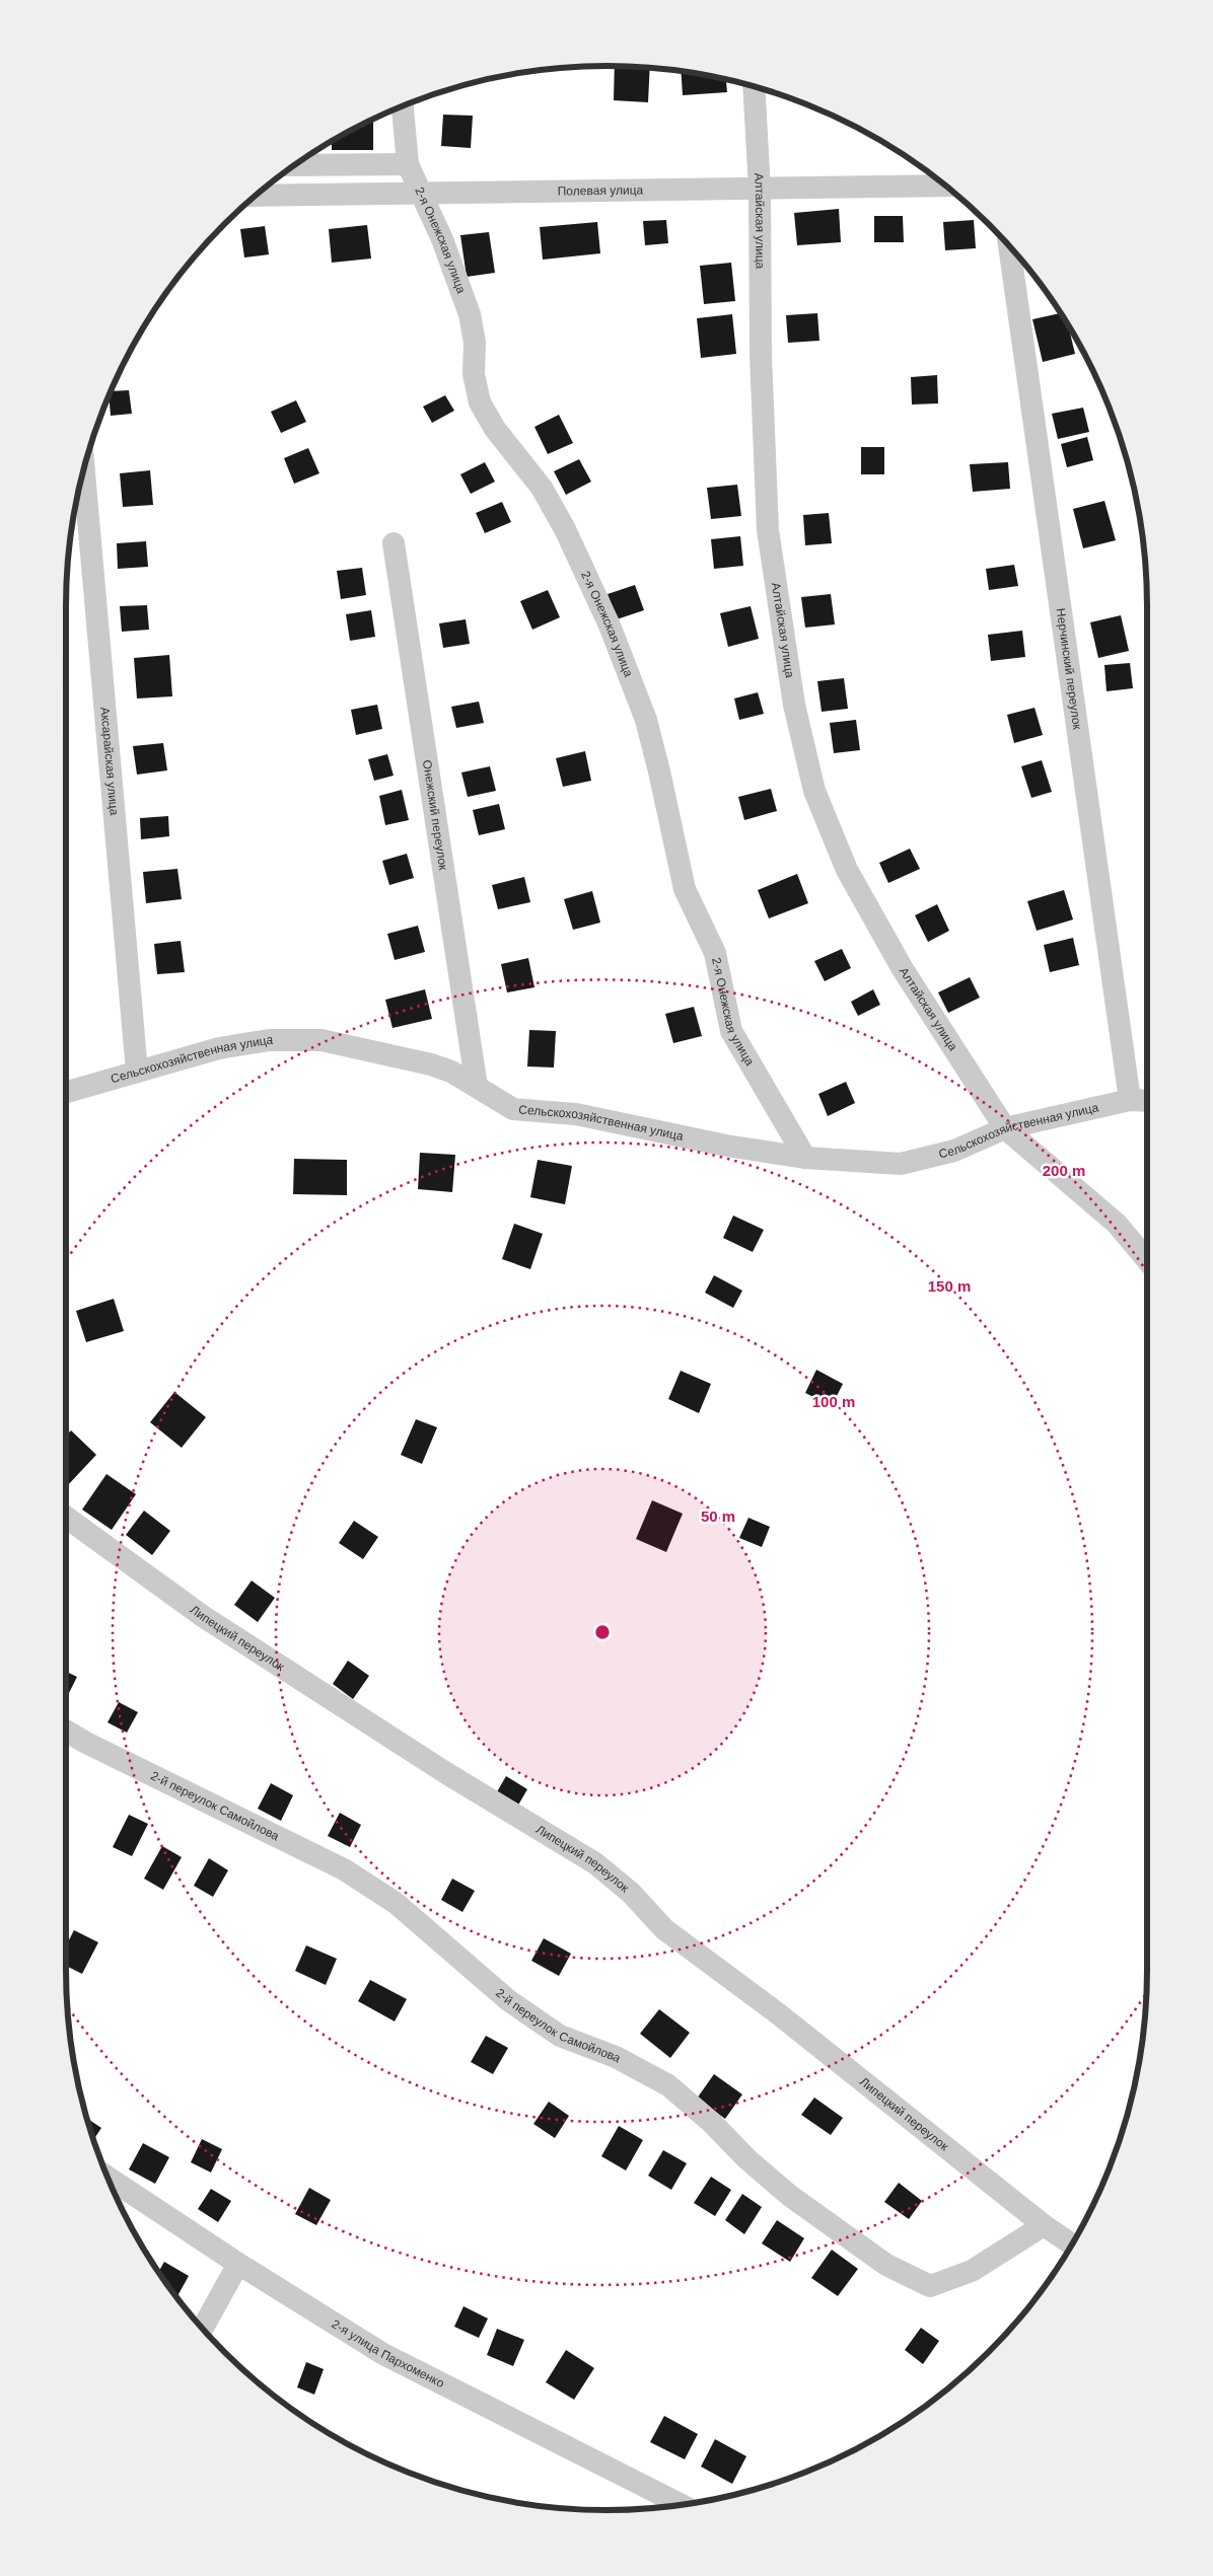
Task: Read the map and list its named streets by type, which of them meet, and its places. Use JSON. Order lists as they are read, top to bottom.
{
  "streets": {
    "street": [
      "Полевая улица",
      "Алтайская улица",
      "2-я Онежская улица",
      "Нерчинский переулок",
      "Аксарайская улица",
      "Онежский переулок",
      "Сельскохозяйственная улица",
      "Липецкий переулок",
      "2-й переулок Самойлова",
      "2-я улица Пархоменко"
    ]
  },
  "crossings": [
    ["Полевая улица", "Алтайская улица"],
    ["Полевая улица", "2-я Онежская улица"],
    ["Алтайская улица", "Сельскохозяйственная улица"],
    ["2-я Онежская улица", "Сельскохозяйственная улица"],
    ["Нерчинский переулок", "Сельскохозяйственная улица"],
    ["Аксарайская улица", "Сельскохозяйственная улица"],
    ["Онежский переулок", "Сельскохозяйственная улица"],
    ["Липецкий переулок", "2-й переулок Самойлова"]
  ],
  "rings": [
    "200 m",
    "150 m",
    "100 m",
    "50 m"
  ]
}
